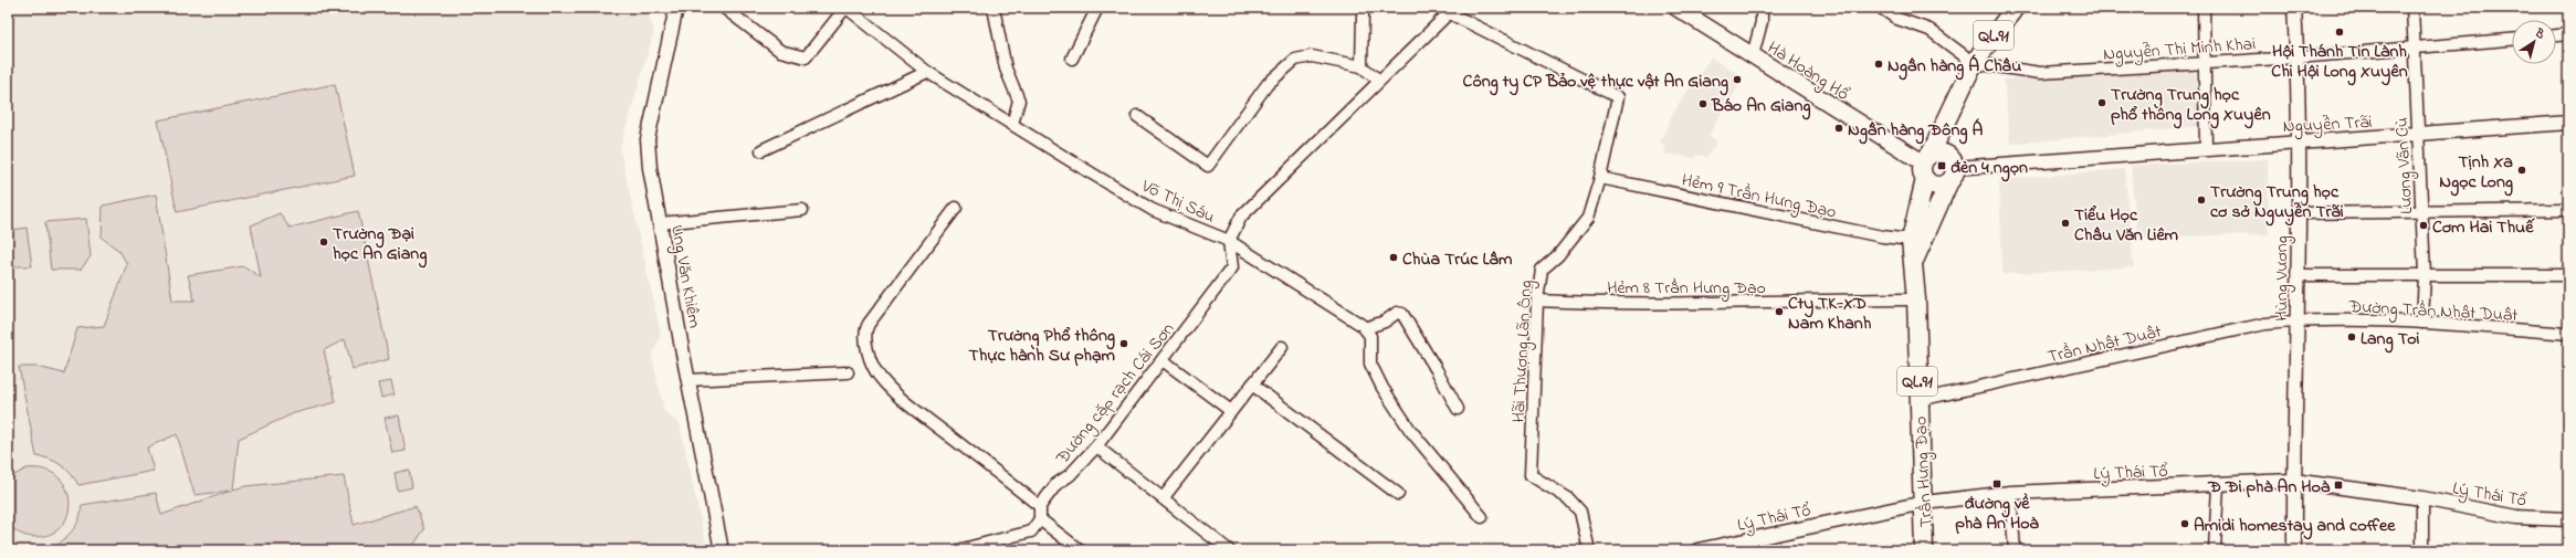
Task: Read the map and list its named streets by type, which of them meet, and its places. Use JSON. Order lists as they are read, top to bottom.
{
  "streets": {
    "highway": ["QL.91", "Trần Hưng Đạo"],
    "main road": ["Hà Hoàng Hổ"],
    "street": [
      "Nguyễn Thị Minh Khai",
      "Nguyễn Trãi",
      "Lương Vãn Cù",
      "Hẻm 9 Trần Hưng Đạo",
      "Võ Thị Sáu",
      "Ung Văn Khiêm",
      "Hùng Vương",
      "Hẻm 8 Trần Hưng Đạo",
      "Đường Trần Nhật Duật",
      "Trần Nhật Duật",
      "Hãi Thượng Lãn Ông",
      "Đường cặp rạch Cái Sơn",
      "Lý Thái Tổ"
    ]
  },
  "crossings": [
    ["Nguyễn Thị Minh Khai", "Lương Vãn Cù"],
    ["Nguyễn Thị Minh Khai", "Hùng Vương"],
    ["Nguyễn Thị Minh Khai", "Trần Hưng Đạo"],
    ["Hà Hoàng Hổ", "Trần Hưng Đạo"],
    ["Nguyễn Trãi", "Lương Vãn Cù"],
    ["Nguyễn Trãi", "Hùng Vương"],
    ["Nguyễn Trãi", "Trần Hưng Đạo"],
    ["Lương Vãn Cù", "Đường Trần Nhật Duật"],
    ["Hẻm 9 Trần Hưng Đạo", "Hãi Thượng Lãn Ông"],
    ["Hẻm 9 Trần Hưng Đạo", "Trần Hưng Đạo"],
    ["Võ Thị Sáu", "Hãi Thượng Lãn Ông"],
    ["Võ Thị Sáu", "Đường cặp rạch Cái Sơn"],
    ["Hùng Vương", "Đường Trần Nhật Duật"],
    ["Hùng Vương", "Trần Nhật Duật"],
    ["Hùng Vương", "Lý Thái Tổ"],
    ["Hẻm 8 Trần Hưng Đạo", "Hãi Thượng Lãn Ông"],
    ["Hẻm 8 Trần Hưng Đạo", "Trần Hưng Đạo"],
    ["Đường Trần Nhật Duật", "Trần Nhật Duật"],
    ["Trần Nhật Duật", "Trần Hưng Đạo"],
    ["Lý Thái Tổ", "Trần Hưng Đạo"]
  ],
  "places": {
    "other": [
      "Hội Thánh Tin Lành Chi Hội Long Xuyên",
      "Ngân hàng Á Châu",
      "Công ty CP Bảo vệ thực vật An Giang",
      "Trường Trung học phổ thông Long Xuyên",
      "Báo An Giang",
      "Ngân hàng Đông Á",
      "Tịnh Xa Ngọc Long",
      "Trường Trung học cơ sở Nguyễn Trãi",
      "Tiểu Học Châu Văn Liêm",
      "Cơm Hai Thuế",
      "Trường Đại học An Giang",
      "Chùa Trúc Lâm",
      "Cty TK-XD Nam Khanh",
      "Lang Toi",
      "Trường Phổ thông Thực hành Sư phạm",
      "Amidi homestay and coffee"
    ],
    "transit": ["đèn 4 ngọn", "đường về phà An Hoà", "Đ Đi phà An Hoà"]
  },
  "north": "top right"
}
